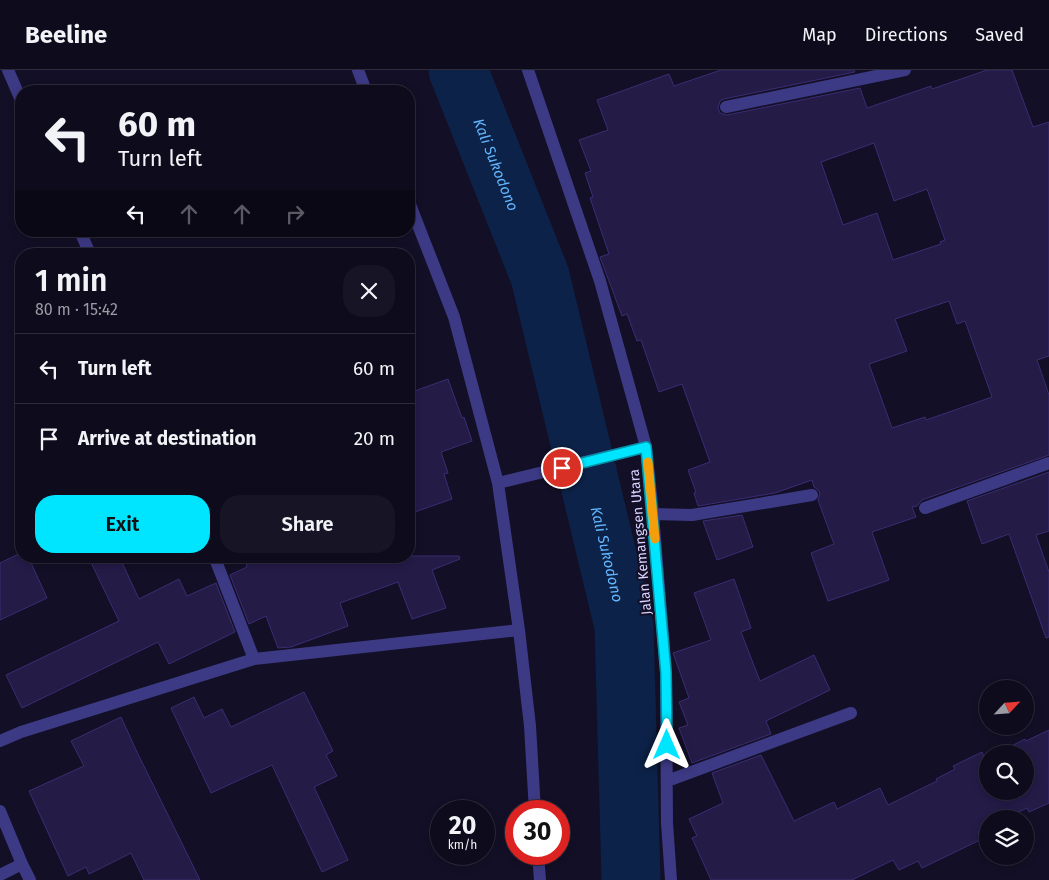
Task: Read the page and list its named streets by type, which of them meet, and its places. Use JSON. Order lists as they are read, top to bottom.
{
  "streets": {
    "street": ["Jalan Kemangsen Utara"]
  },
  "water": ["Kali Sukodono"],
  "north": "top right",
  "page": {
    "header": "Beeline",
    "nav": ["Map", "Directions", "Saved"],
    "turn": ["60 m", "Turn left"],
    "heading": ["1 min", "80 m · 15:42"],
    "list": [
      {
        "name": "Turn left",
        "value": "60 m"
      },
      {
        "name": "Arrive at destination",
        "value": "20 m"
      }
    ],
    "buttons": ["Exit", "Share"],
    "speed": "20 km/h",
    "limit": "30"
  }
}
